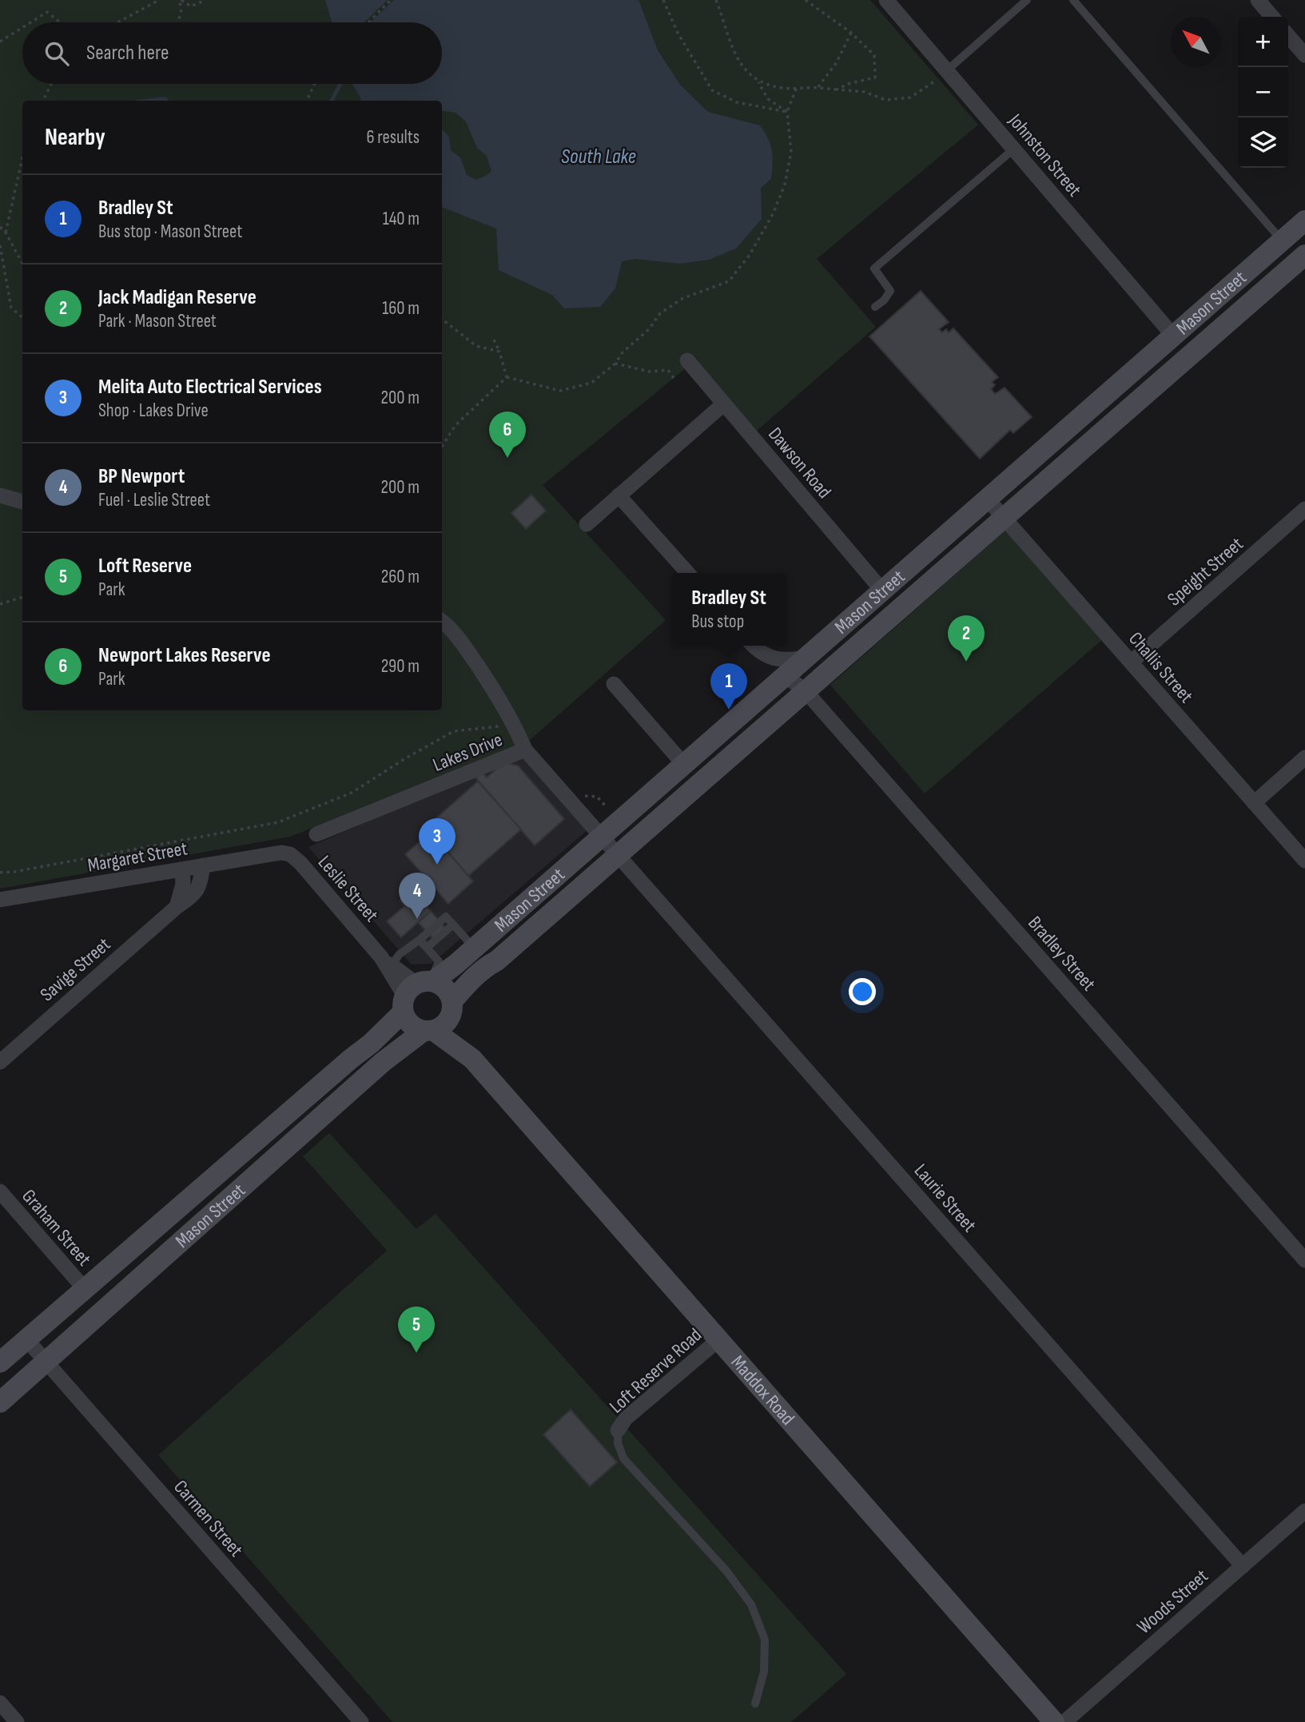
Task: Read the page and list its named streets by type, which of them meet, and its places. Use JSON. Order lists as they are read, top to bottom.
{
  "streets": {
    "street": [
      "Johnston Street",
      "Mason Street",
      "Dawson Road",
      "Speight Street",
      "Challis Street",
      "Lakes Drive",
      "Margaret Street",
      "Leslie Street",
      "Bradley Street",
      "Savige Street",
      "Laurie Street",
      "Graham Street",
      "Loft Reserve Road",
      "Maddox Road",
      "Carmen Street",
      "Woods Street"
    ]
  },
  "crossings": [
    ["Johnston Street", "Mason Street"],
    ["Mason Street", "Dawson Road"],
    ["Mason Street", "Challis Street"],
    ["Mason Street", "Lakes Drive"],
    ["Mason Street", "Leslie Street"],
    ["Mason Street", "Bradley Street"],
    ["Mason Street", "Laurie Street"],
    ["Mason Street", "Graham Street"],
    ["Mason Street", "Maddox Road"],
    ["Mason Street", "Carmen Street"],
    ["Speight Street", "Challis Street"],
    ["Lakes Drive", "Laurie Street"],
    ["Margaret Street", "Leslie Street"],
    ["Margaret Street", "Savige Street"],
    ["Leslie Street", "Maddox Road"],
    ["Laurie Street", "Woods Street"],
    ["Loft Reserve Road", "Maddox Road"]
  ],
  "water": ["South Lake"],
  "north": "top left",
  "page": {
    "map_buttons": ["+", "−"],
    "search": "Search here",
    "heading": ["Nearby", "6 results"],
    "list": [
      {
        "mark": "1",
        "name": "Bradley St",
        "note": "Bus stop · Mason Street",
        "value": "140 m"
      },
      {
        "mark": "2",
        "name": "Jack Madigan Reserve",
        "note": "Park · Mason Street",
        "value": "160 m"
      },
      {
        "mark": "3",
        "name": "Melita Auto Electrical Services",
        "note": "Shop · Lakes Drive",
        "value": "200 m"
      },
      {
        "mark": "4",
        "name": "BP Newport",
        "note": "Fuel · Leslie Street",
        "value": "200 m"
      },
      {
        "mark": "5",
        "name": "Loft Reserve",
        "note": "Park",
        "value": "260 m"
      },
      {
        "mark": "6",
        "name": "Newport Lakes Reserve",
        "note": "Park",
        "value": "290 m"
      }
    ],
    "pins": [
      "6",
      "2",
      "1",
      "3",
      "4",
      "5"
    ],
    "popup": ["Bradley St", "Bus stop"]
  }
}
